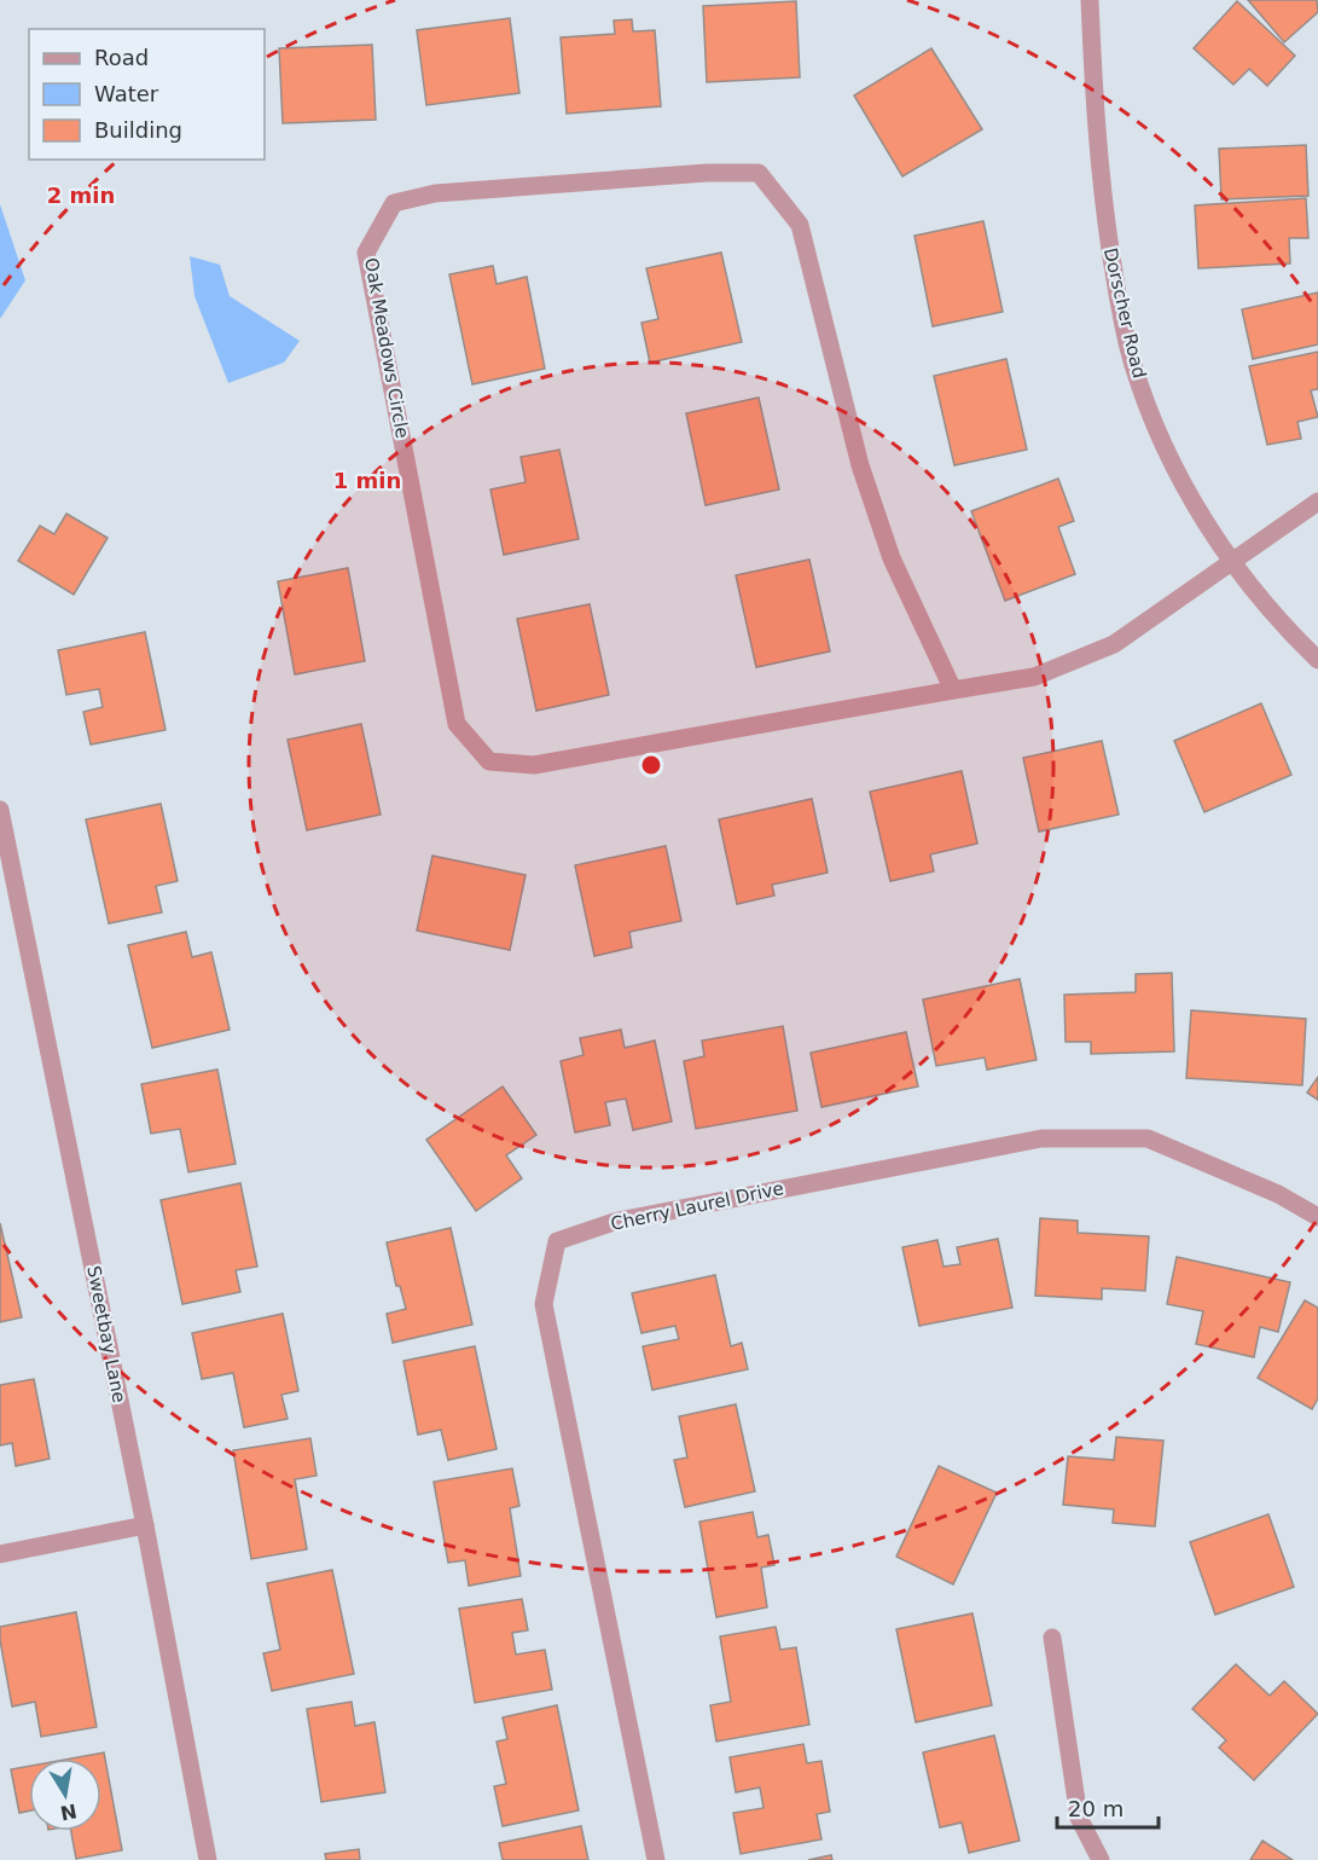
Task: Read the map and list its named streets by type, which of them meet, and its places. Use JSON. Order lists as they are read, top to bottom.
{
  "streets": {
    "street": [
      "Dorscher Road",
      "Oak Meadows Circle",
      "Cherry Laurel Drive",
      "Sweetbay Lane"
    ]
  },
  "crossings": [
    ["Dorscher Road", "Oak Meadows Circle"]
  ],
  "legend": ["Road", "Water", "Building"],
  "scale_bar": "20 m",
  "north": "bottom",
  "rings": ["2 min", "1 min"]
}
